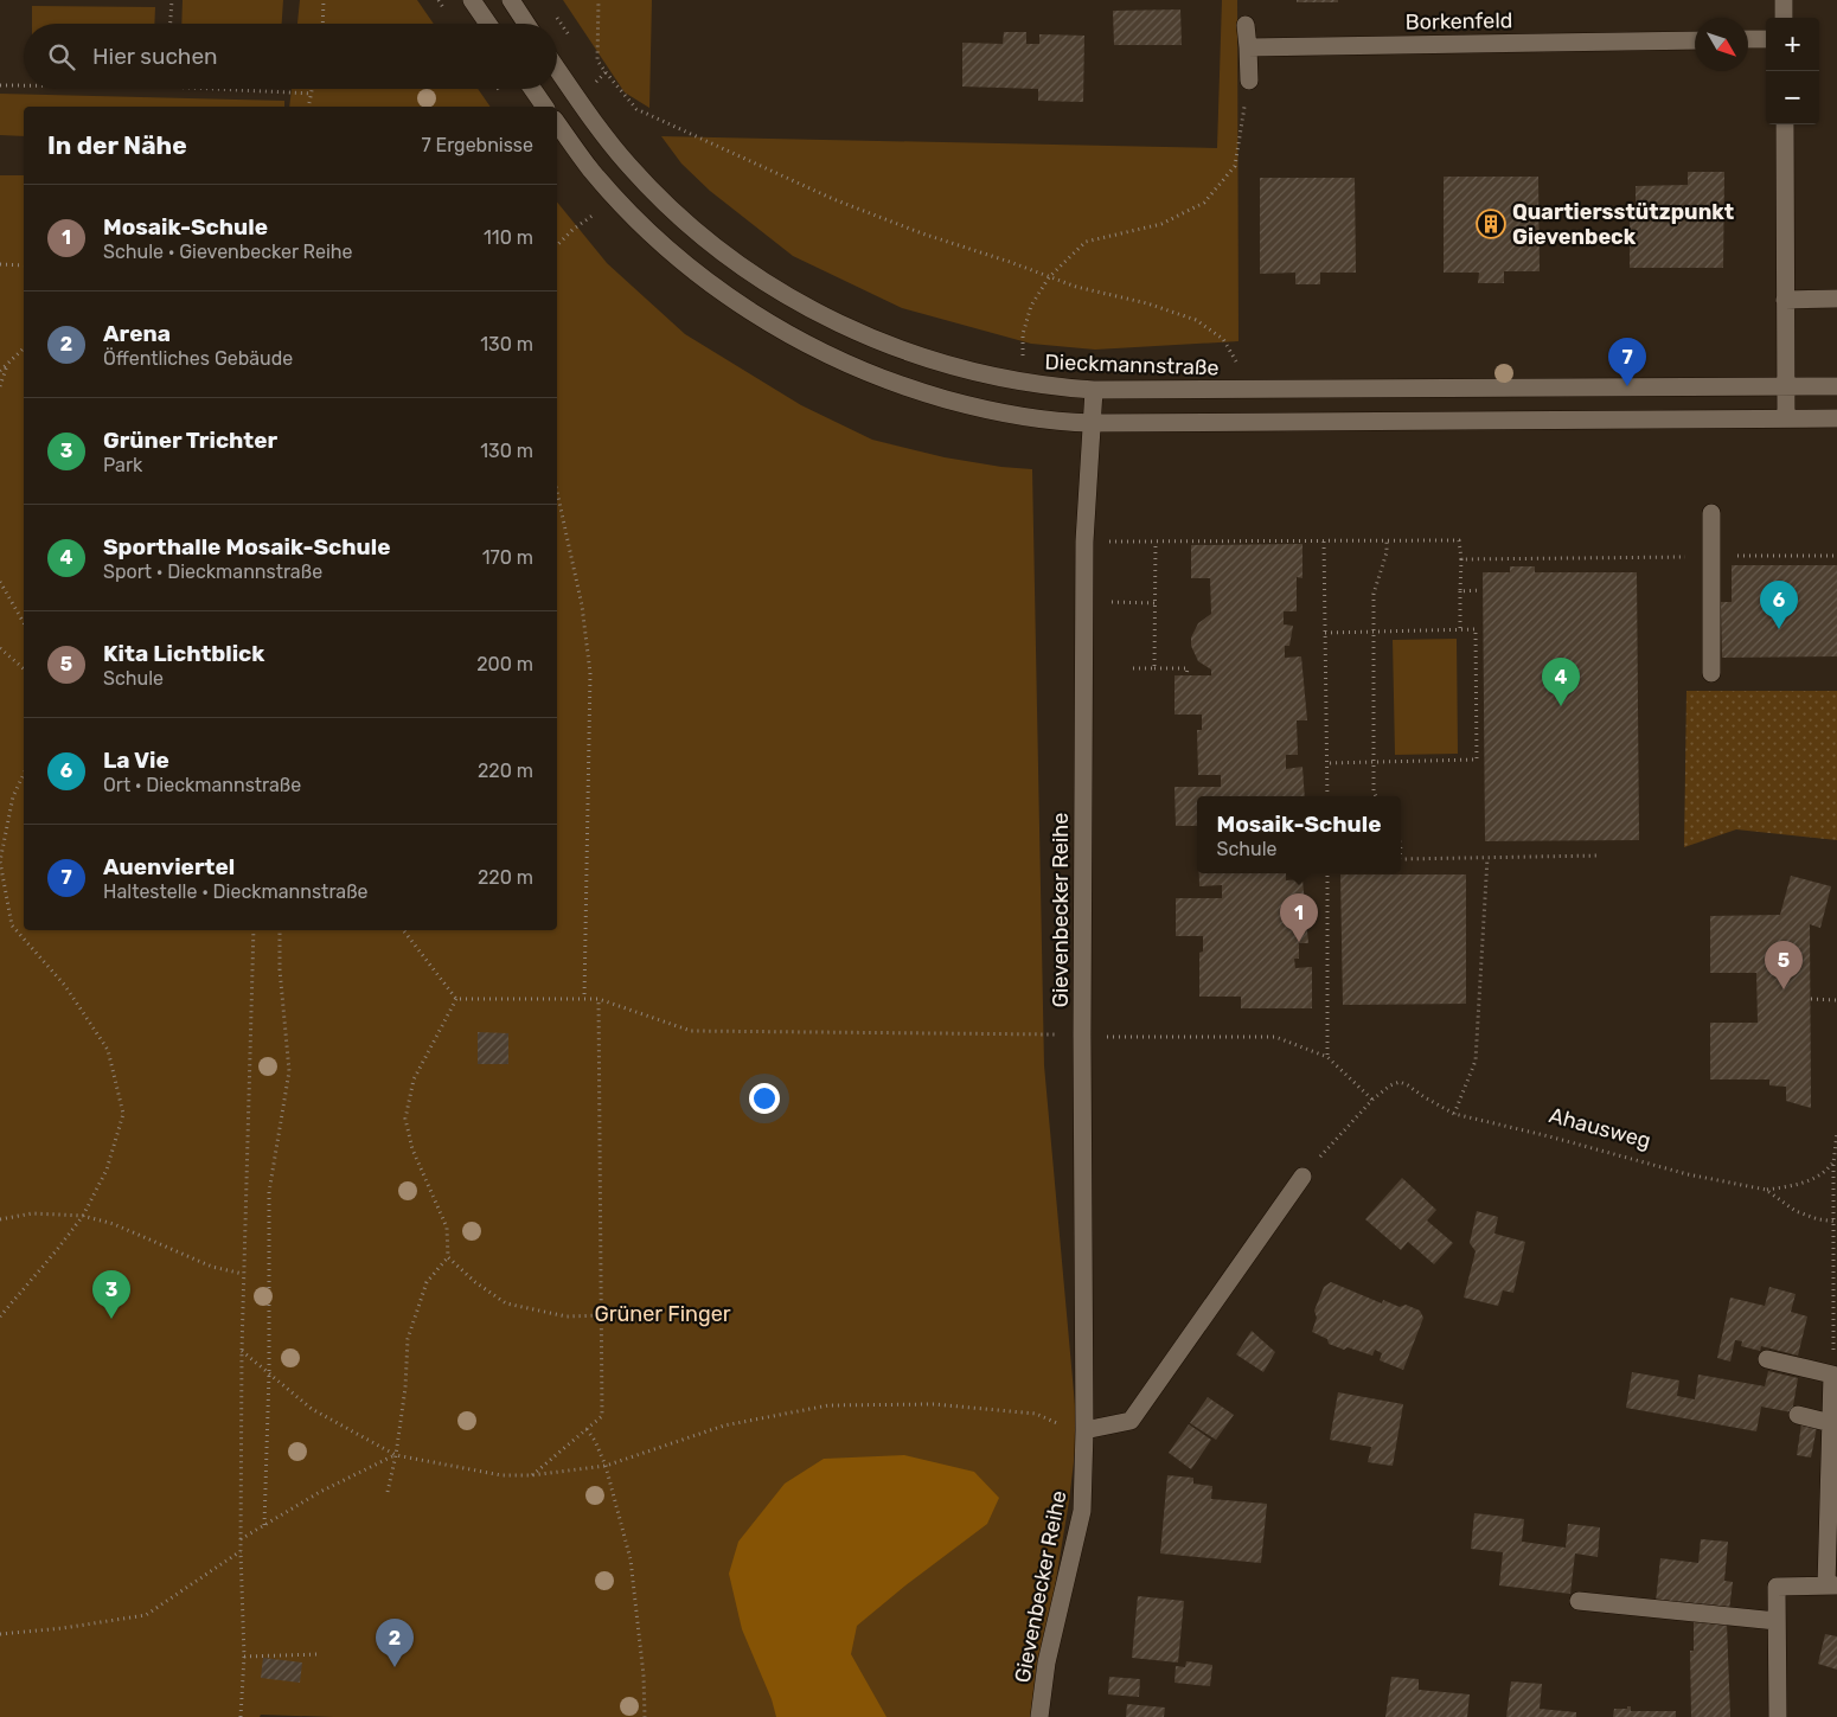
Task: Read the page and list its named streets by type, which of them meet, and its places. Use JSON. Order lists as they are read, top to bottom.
{
  "streets": {
    "street": ["Borkenfeld", "Dieckmannstraße", "Gievenbecker Reihe"],
    "path": ["Ahausweg"]
  },
  "crossings": [
    ["Dieckmannstraße", "Gievenbecker Reihe"]
  ],
  "parks": ["Grüner Finger"],
  "places": {
    "building": ["Quartiersstützpunkt Gievenbeck"]
  },
  "north": "bottom right",
  "page": {
    "map_buttons": ["+", "−"],
    "search": "Hier suchen",
    "heading": ["In der Nähe", "7 Ergebnisse"],
    "list": [
      {
        "mark": "1",
        "name": "Mosaik-Schule",
        "note": "Schule · Gievenbecker Reihe",
        "value": "110 m"
      },
      {
        "mark": "2",
        "name": "Arena",
        "note": "Öffentliches Gebäude",
        "value": "130 m"
      },
      {
        "mark": "3",
        "name": "Grüner Trichter",
        "note": "Park",
        "value": "130 m"
      },
      {
        "mark": "4",
        "name": "Sporthalle Mosaik-Schule",
        "note": "Sport · Dieckmannstraße",
        "value": "170 m"
      },
      {
        "mark": "5",
        "name": "Kita Lichtblick",
        "note": "Schule",
        "value": "200 m"
      },
      {
        "mark": "6",
        "name": "La Vie",
        "note": "Ort · Dieckmannstraße",
        "value": "220 m"
      },
      {
        "mark": "7",
        "name": "Auenviertel",
        "note": "Haltestelle · Dieckmannstraße",
        "value": "220 m"
      }
    ],
    "pins": [
      "7",
      "6",
      "4",
      "1",
      "5",
      "3",
      "2"
    ],
    "popup": ["Mosaik-Schule", "Schule"]
  }
}
